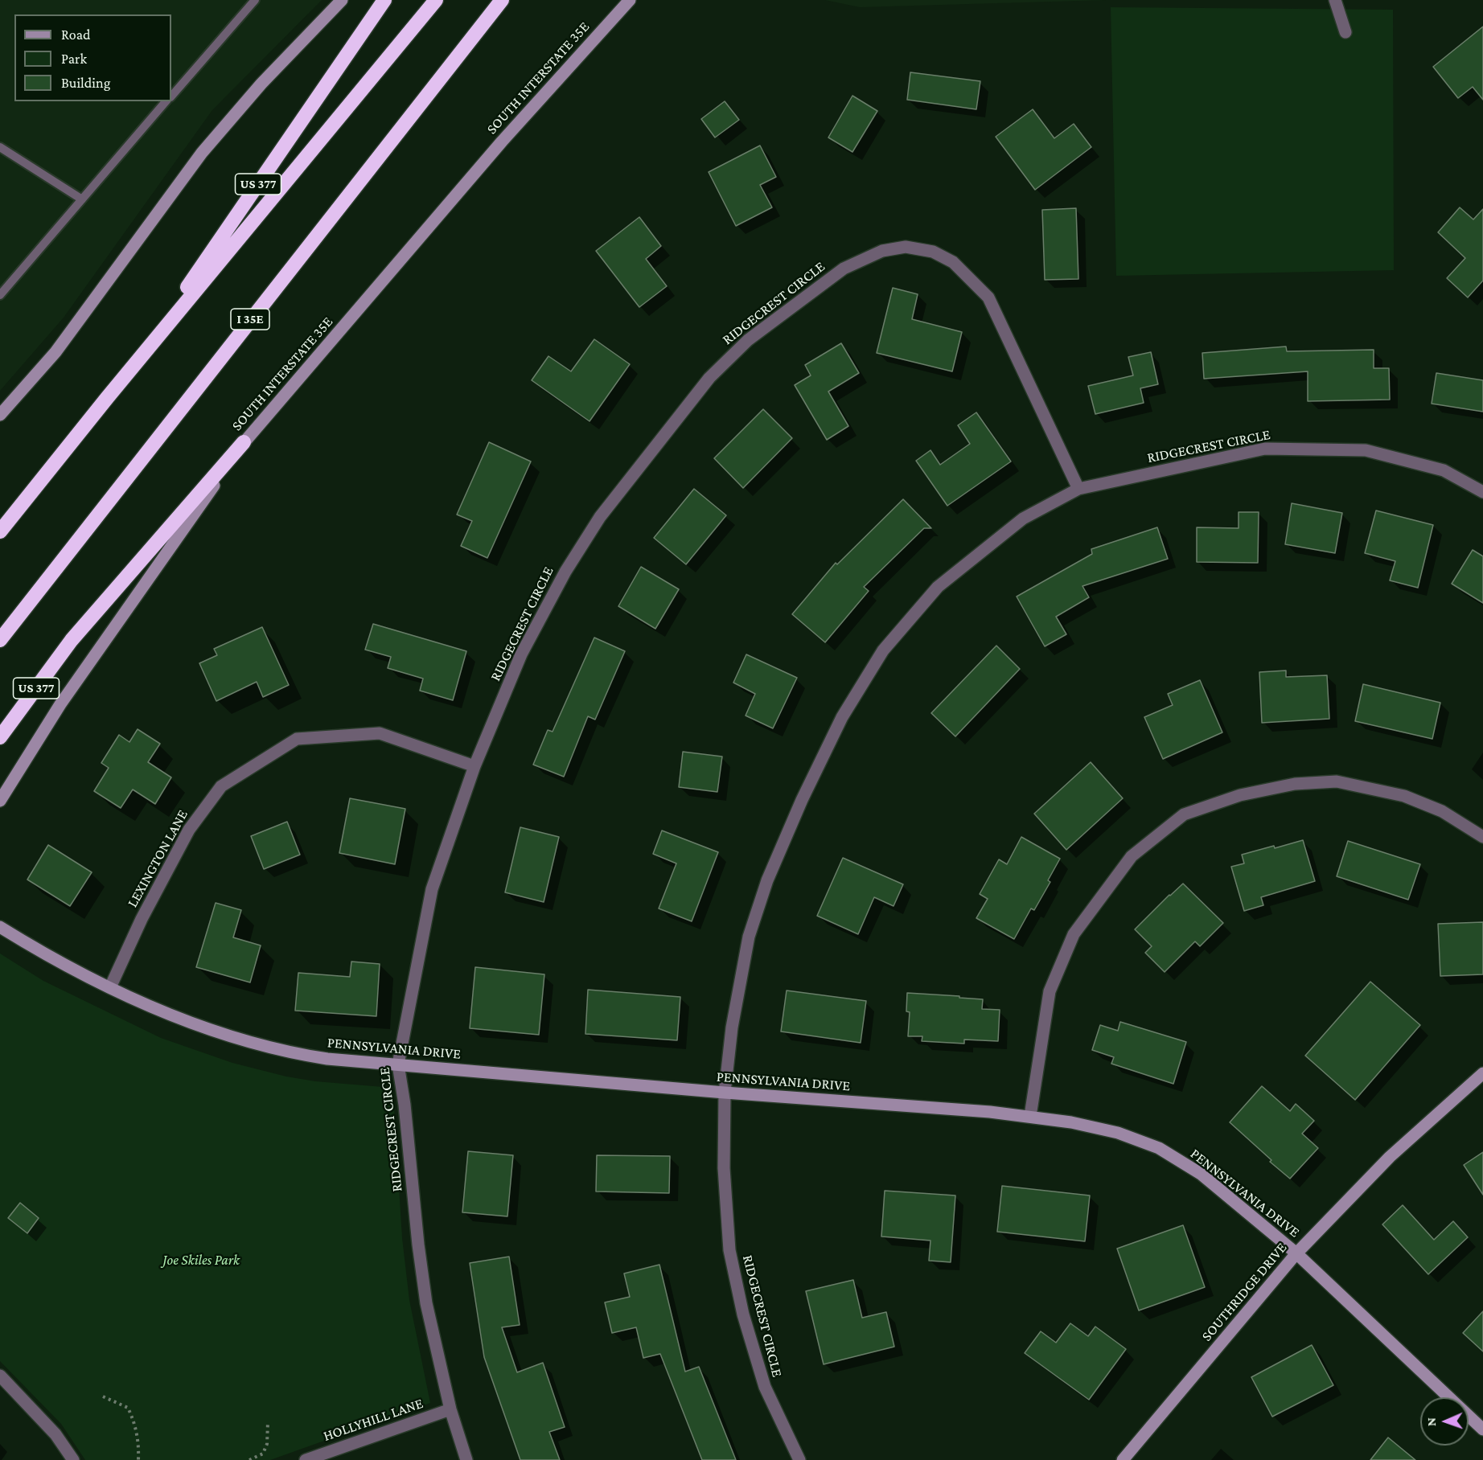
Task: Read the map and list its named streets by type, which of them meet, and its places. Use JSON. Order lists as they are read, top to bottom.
{
  "streets": {
    "highway": ["US 377", "I 35E"],
    "street": [
      "SOUTH INTERSTATE 35E",
      "RIDGECREST CIRCLE",
      "LEXINGTON LANE",
      "PENNSYLVANIA DRIVE",
      "SOUTHRIDGE DRIVE",
      "HOLLYHILL LANE"
    ]
  },
  "crossings": [
    ["SOUTH INTERSTATE 35E", "US 377"],
    ["RIDGECREST CIRCLE", "LEXINGTON LANE"],
    ["RIDGECREST CIRCLE", "PENNSYLVANIA DRIVE"],
    ["RIDGECREST CIRCLE", "HOLLYHILL LANE"],
    ["LEXINGTON LANE", "PENNSYLVANIA DRIVE"],
    ["PENNSYLVANIA DRIVE", "SOUTHRIDGE DRIVE"]
  ],
  "parks": ["Joe Skiles Park"],
  "legend": ["Road", "Park", "Building"],
  "north": "left"
}
